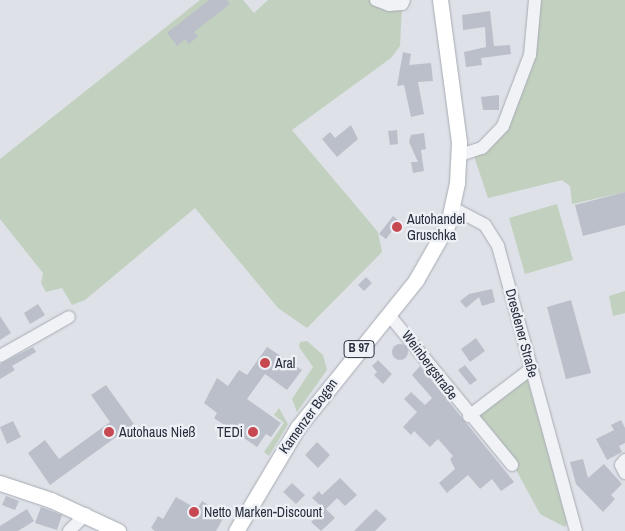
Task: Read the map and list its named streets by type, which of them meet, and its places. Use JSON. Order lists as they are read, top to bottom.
{
  "streets": {
    "main road": ["B 97", "Kamenzer Bogen"],
    "street": ["Dresdener Straße", "Weinbergstraße"]
  },
  "crossings": [
    ["Dresdener Straße", "B 97"],
    ["Dresdener Straße", "Kamenzer Bogen"],
    ["B 97", "Kamenzer Bogen"],
    ["Weinbergstraße", "Kamenzer Bogen"]
  ],
  "places": [
    "Autohandel Gruschka",
    "Aral",
    "Autohaus Nieß",
    "TEDi",
    "Netto Marken-Discount"
  ]
}
